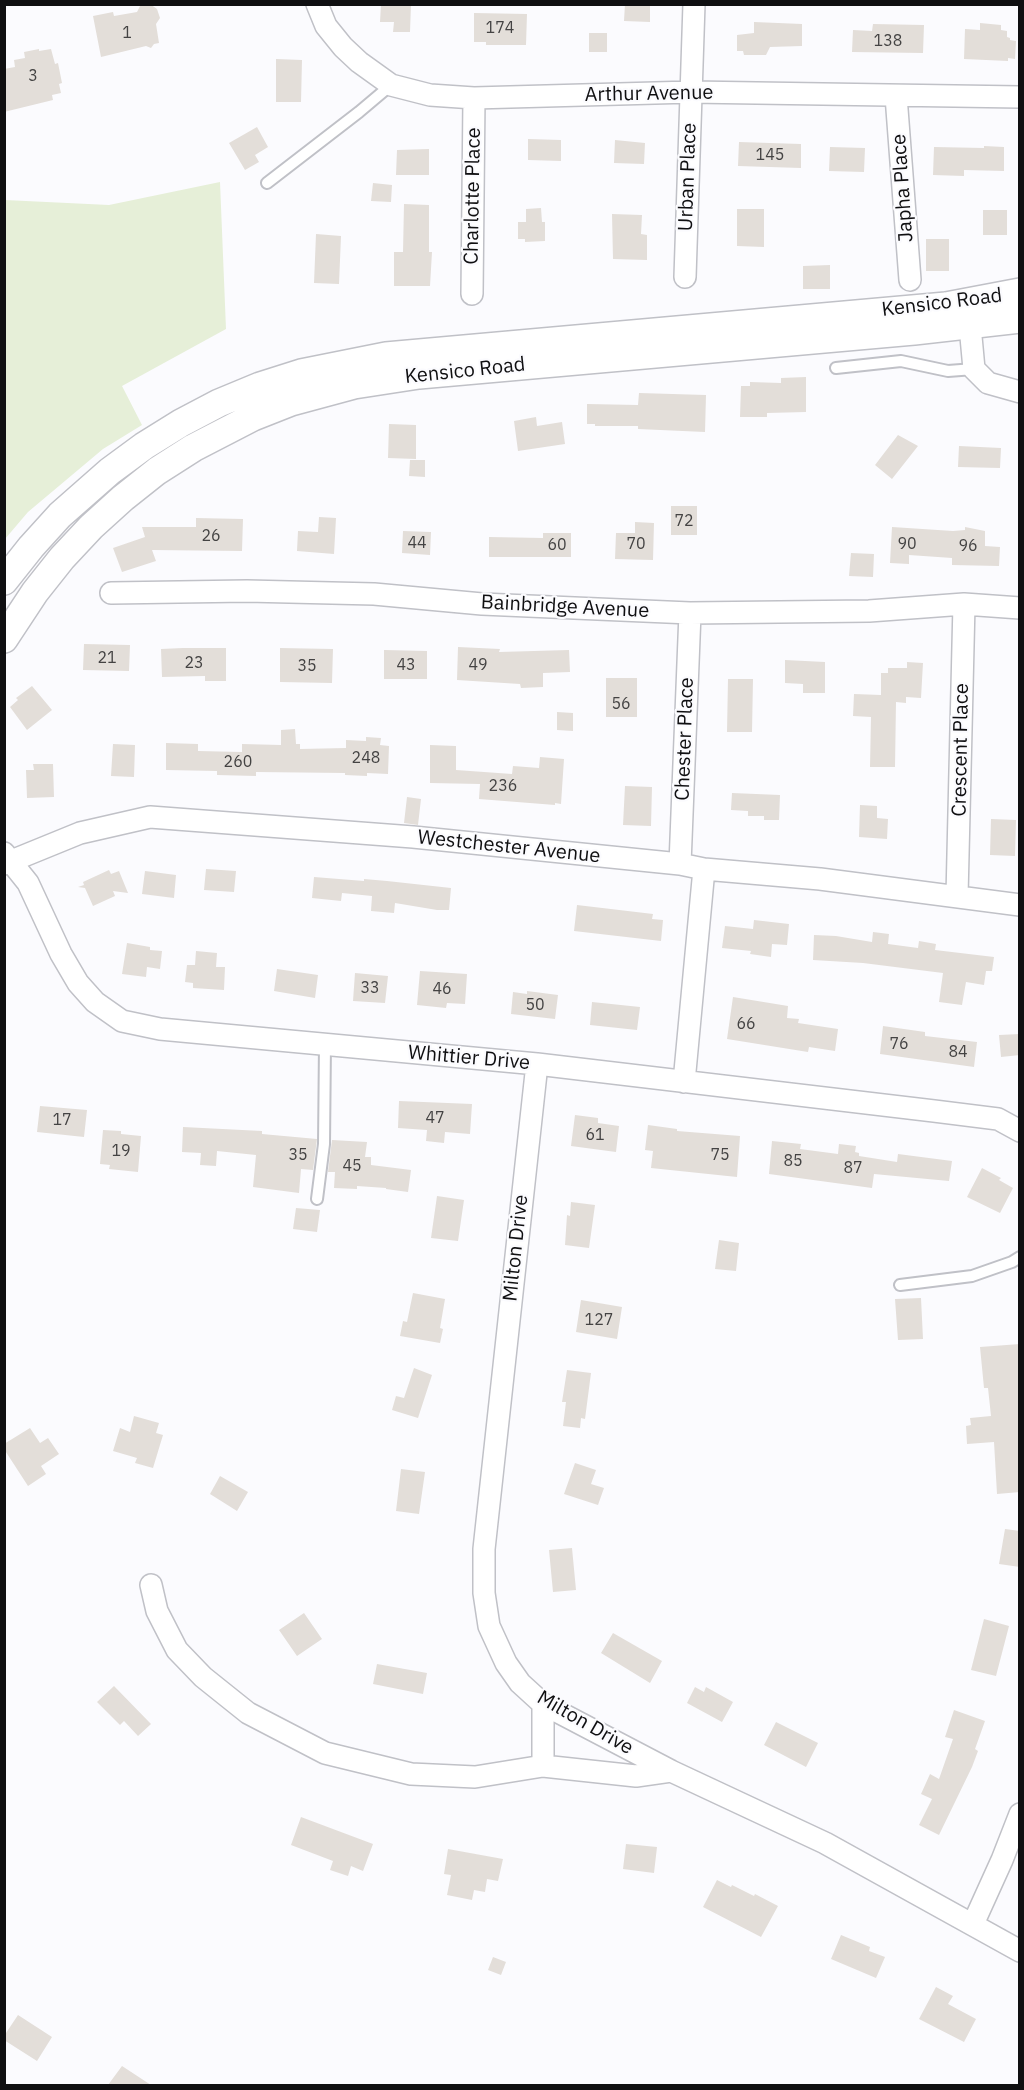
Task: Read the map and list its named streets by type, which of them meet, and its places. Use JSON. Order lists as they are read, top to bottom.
{
  "streets": {
    "street": [
      "Arthur Avenue",
      "Urban Place",
      "Japha Place",
      "Charlotte Place",
      "Kensico Road",
      "Bainbridge Avenue",
      "Chester Place",
      "Crescent Place",
      "Westchester Avenue",
      "Whittier Drive",
      "Milton Drive"
    ]
  },
  "crossings": [
    ["Arthur Avenue", "Urban Place"],
    ["Arthur Avenue", "Japha Place"],
    ["Arthur Avenue", "Charlotte Place"],
    ["Bainbridge Avenue", "Chester Place"],
    ["Bainbridge Avenue", "Crescent Place"],
    ["Chester Place", "Westchester Avenue"],
    ["Crescent Place", "Westchester Avenue"],
    ["Westchester Avenue", "Whittier Drive"],
    ["Whittier Drive", "Milton Drive"]
  ],
  "house_numbers": [
    "174",
    "1",
    "138",
    "3",
    "145",
    "72",
    "26",
    "44",
    "70",
    "90",
    "60",
    "96",
    "21",
    "23",
    "43",
    "49",
    "35",
    "56",
    "248",
    "260",
    "236",
    "33",
    "46",
    "50",
    "66",
    "76",
    "84",
    "47",
    "17",
    "61",
    "19",
    "35",
    "75",
    "85",
    "45",
    "87",
    "127"
  ]
}
